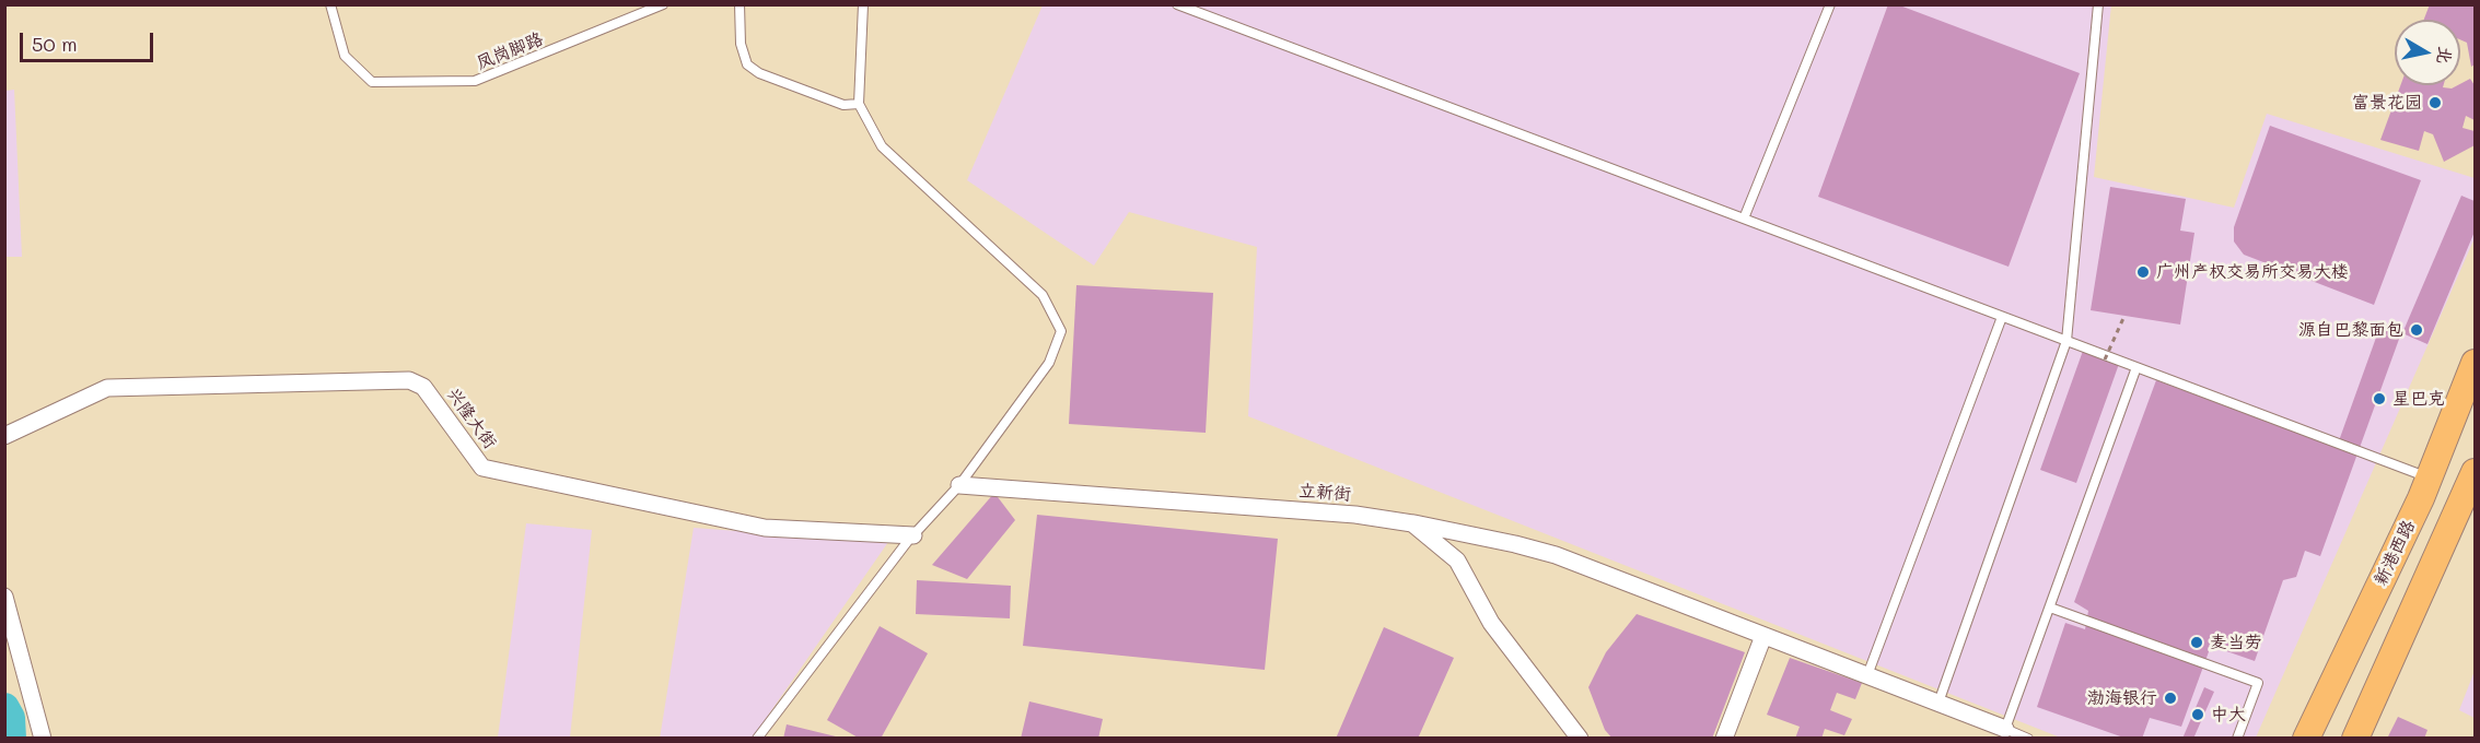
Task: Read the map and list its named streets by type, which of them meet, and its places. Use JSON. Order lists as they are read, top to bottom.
{
  "streets": {
    "main road": ["新港西路"],
    "street": ["兴隆大街", "立新街"],
    "lane": ["凤岗脚路"]
  },
  "places": [
    "富景花园",
    "广州产权交易所交易大楼",
    "源自巴黎面包",
    "星巴克",
    "麦当劳",
    "渤海银行",
    "中大"
  ],
  "scale_bar": "50 m",
  "north": "right"
}
